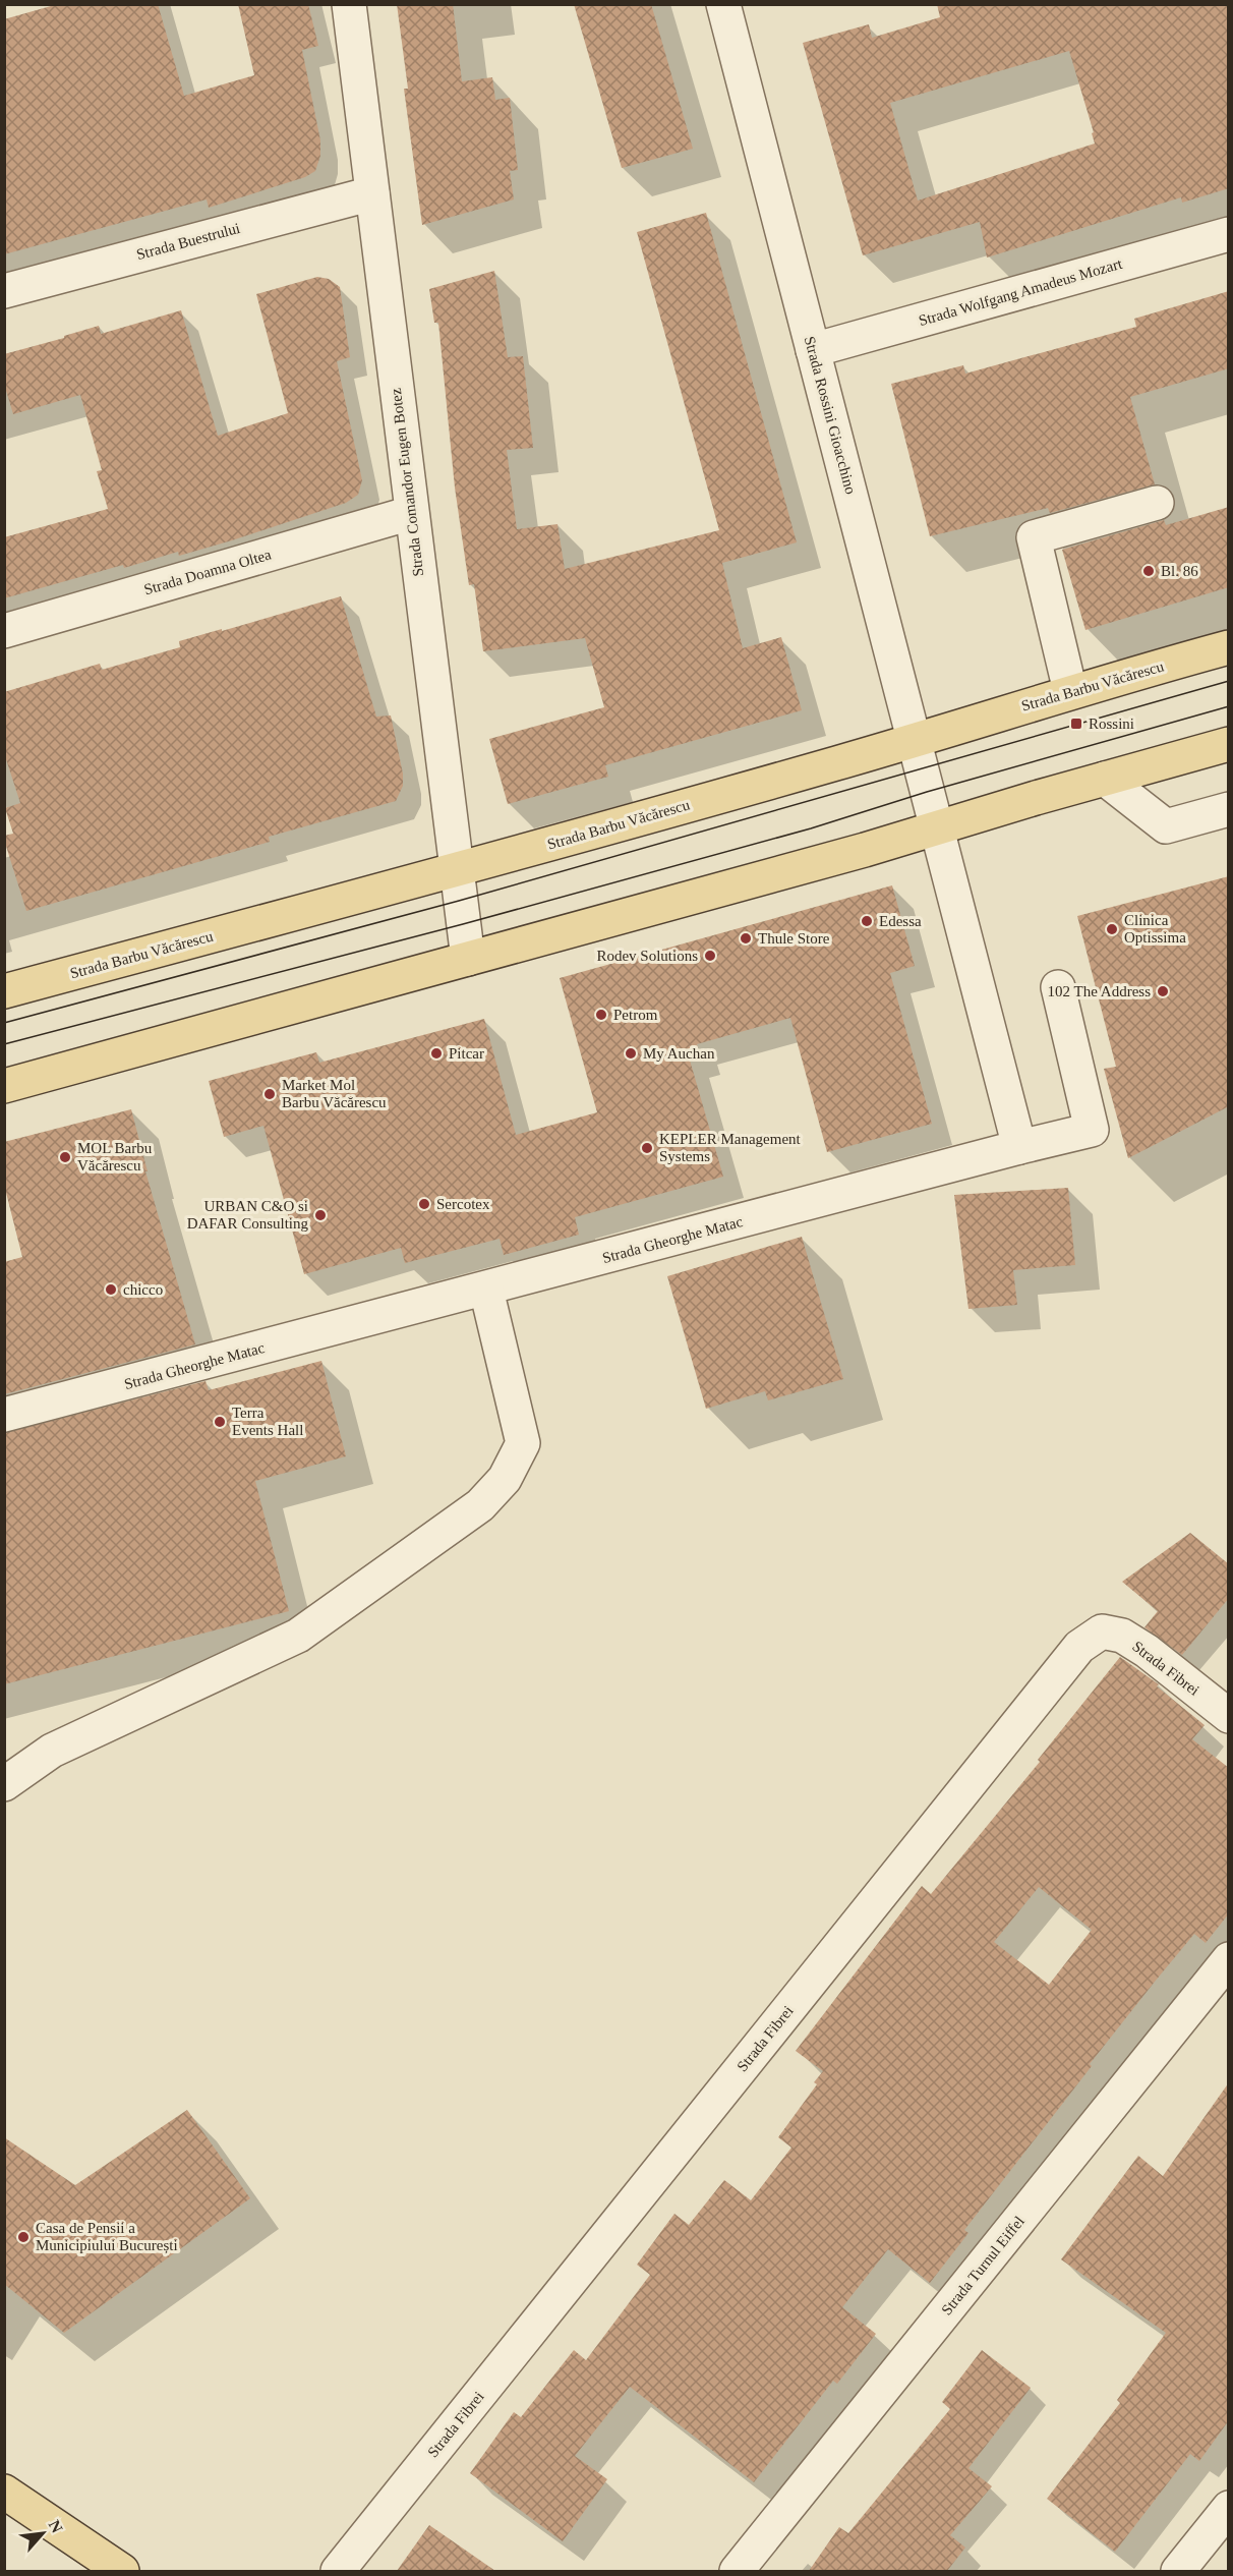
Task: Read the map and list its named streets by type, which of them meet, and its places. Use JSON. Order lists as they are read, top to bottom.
{
  "streets": {
    "main road": ["Strada Barbu Văcărescu"],
    "street": [
      "Strada Buestrului",
      "Strada Wolfgang Amadeus Mozart",
      "Strada Rossini Gioacchino",
      "Strada Comandor Eugen Botez",
      "Strada Doamna Oltea",
      "Strada Gheorghe Matac",
      "Strada Fibrei",
      "Strada Turnul Eiffel"
    ]
  },
  "crossings": [
    ["Strada Buestrului", "Strada Comandor Eugen Botez"],
    ["Strada Wolfgang Amadeus Mozart", "Strada Rossini Gioacchino"],
    ["Strada Rossini Gioacchino", "Strada Barbu Văcărescu"],
    ["Strada Comandor Eugen Botez", "Strada Doamna Oltea"],
    ["Strada Comandor Eugen Botez", "Strada Barbu Văcărescu"]
  ],
  "places": {
    "other": [
      "Bl. 86",
      "Edessa",
      "Clinica Optissima",
      "Thule Store",
      "Rodev Solutions",
      "102 The Address",
      "Petrom",
      "Pitcar",
      "My Auchan",
      "Market Mol Barbu Văcărescu",
      "KEPLER Management Systems",
      "MOL Barbu Văcărescu",
      "Sercotex",
      "URBAN C&O si DAFAR Consulting",
      "chicco",
      "Terra Events Hall",
      "Casa de Pensii a Municipiului București"
    ],
    "transit": ["Rossini"]
  },
  "north": "top right"
}
